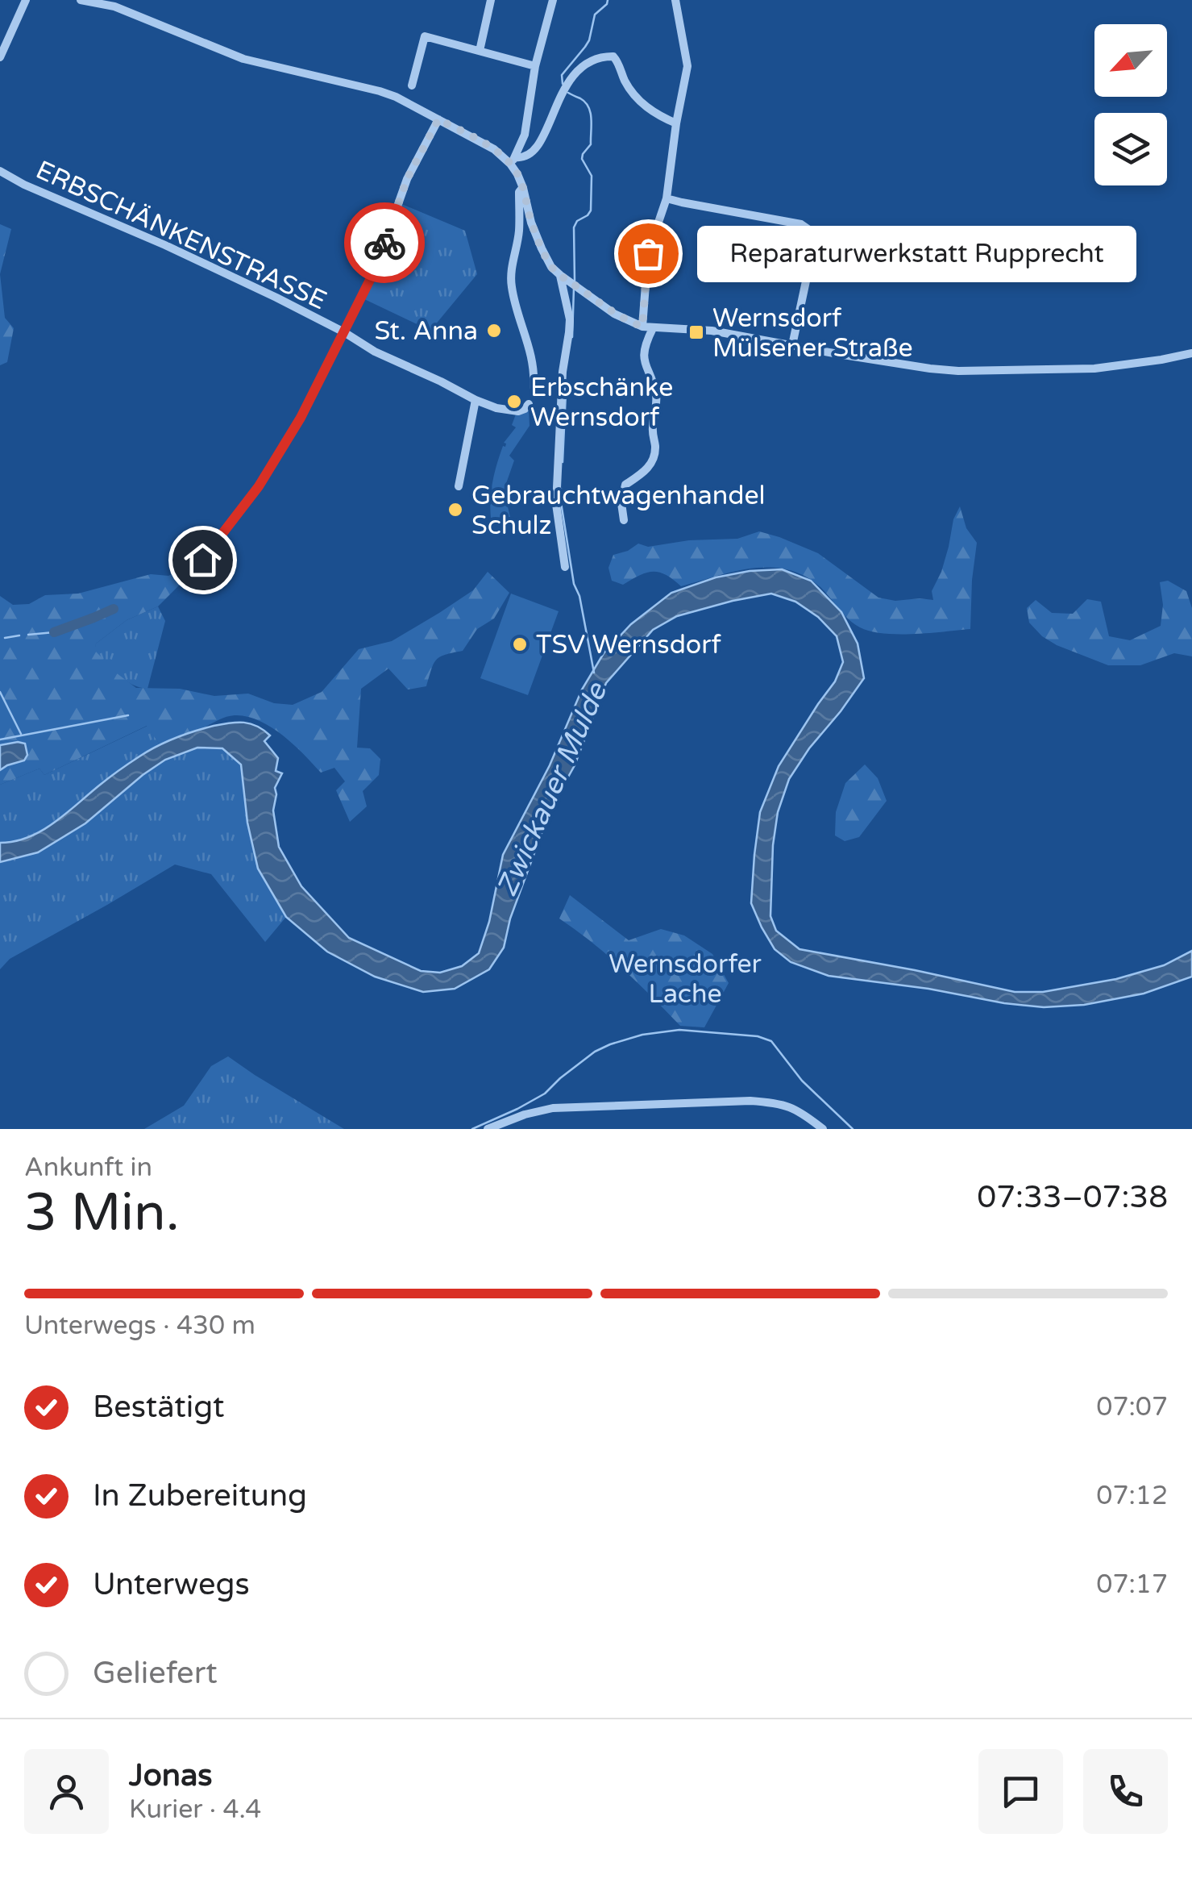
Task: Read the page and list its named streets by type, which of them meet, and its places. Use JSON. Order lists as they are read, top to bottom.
{
  "streets": {
    "street": ["ERBSCHÄNKENSTRASSE"]
  },
  "water": ["Zwickauer Mulde"],
  "parks": ["Wernsdorfer Lache"],
  "places": {
    "other": [
      "Reparaturwerkstatt Rupprecht",
      "St. Anna",
      "Erbschänke Wernsdorf",
      "Gebrauchtwagenhandel Schulz",
      "TSV Wernsdorf"
    ],
    "transit": ["Wernsdorf Mülsener Straße"]
  },
  "north": "bottom left",
  "page": {
    "bubble": "Reparaturwerkstatt Rupprecht",
    "heading": ["3 Min.", "Ankunft in", "07:33–07:38"],
    "panel": ["Jonas", "Kurier · 4.4"],
    "bar": "Unterwegs · 430 m",
    "list": [
      ["Bestätigt", "07:07"],
      ["In Zubereitung", "07:12"],
      ["Unterwegs", "07:17"],
      "Geliefert"
    ]
  }
}
